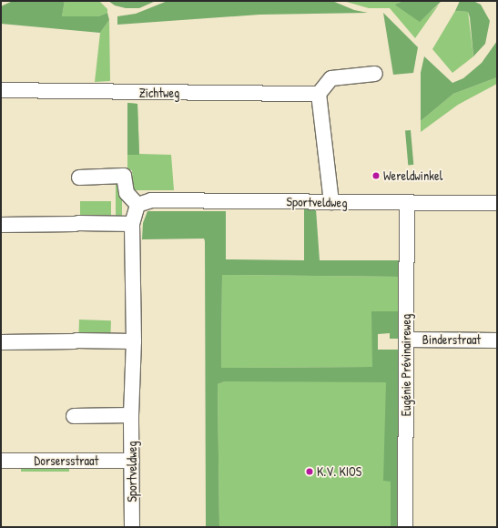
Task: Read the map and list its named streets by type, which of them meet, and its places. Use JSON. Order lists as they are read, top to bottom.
{
  "streets": {
    "street": [
      "Zichtweg",
      "Sportveldweg",
      "Binderstraat",
      "Eugénie Prévinaireweg",
      "Dorsersstraat"
    ]
  },
  "crossings": [
    ["Sportveldweg", "Eugénie Prévinaireweg"],
    ["Sportveldweg", "Dorsersstraat"],
    ["Binderstraat", "Eugénie Prévinaireweg"]
  ],
  "places": ["Wereldwinkel", "K.V. KIOS"]
}
